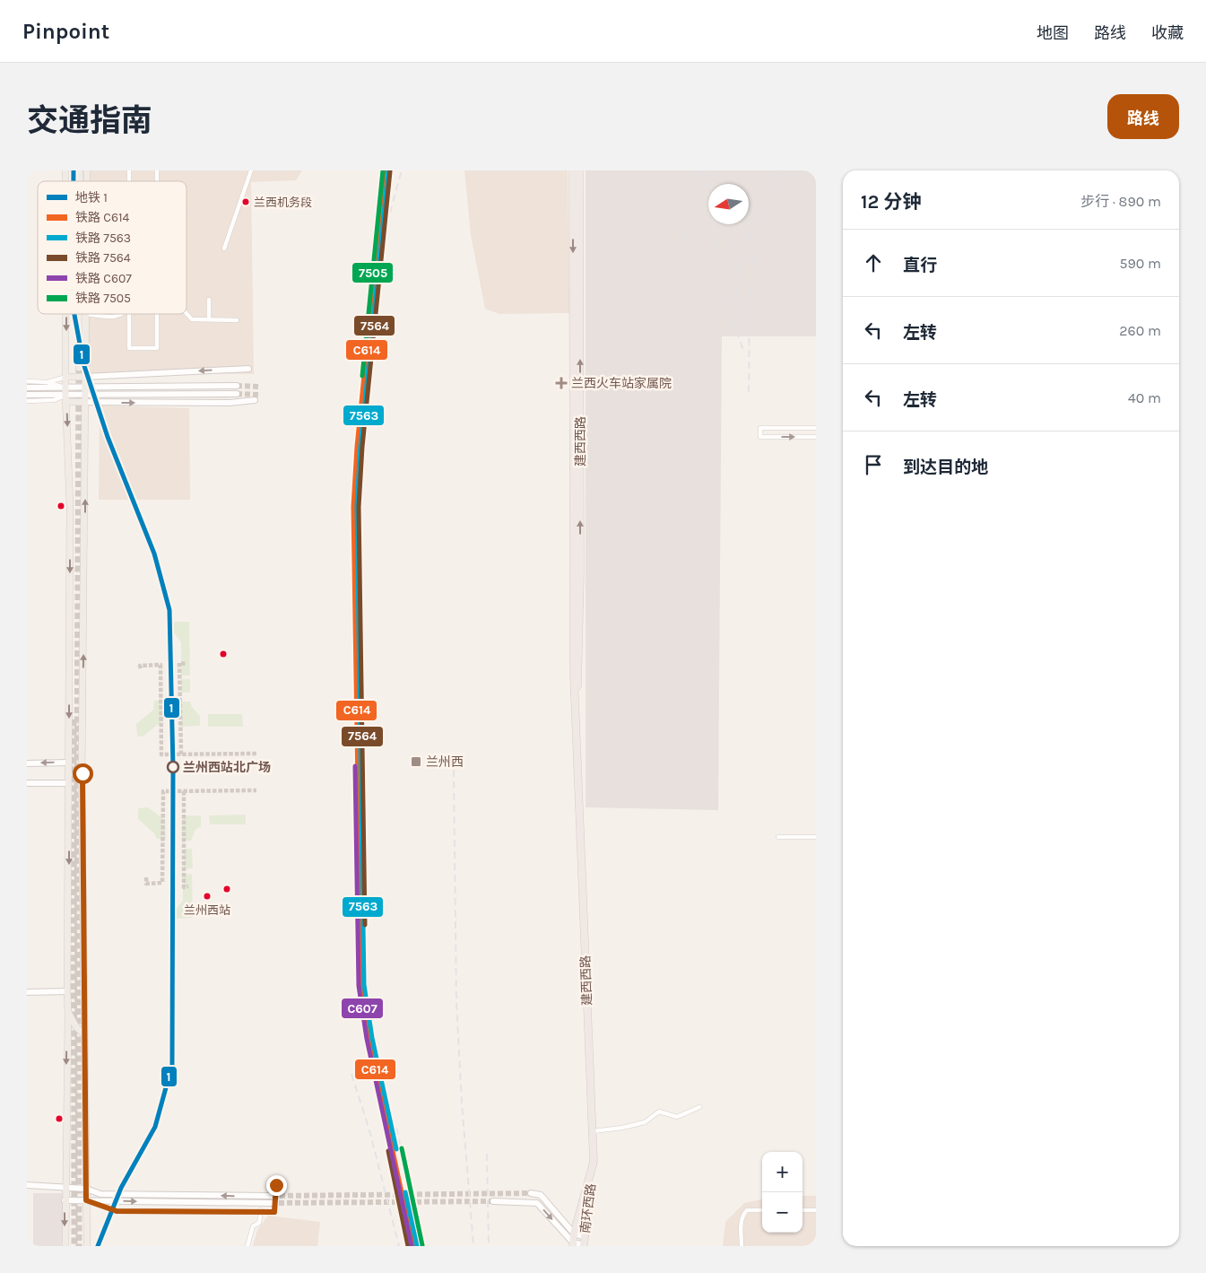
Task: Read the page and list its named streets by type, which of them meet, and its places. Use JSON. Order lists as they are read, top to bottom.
{
  "streets": {
    "highway": ["建西西路", "南环西路"]
  },
  "crossings": [
    ["建西西路", "南环西路"]
  ],
  "places": {
    "other": ["兰西机务段", "兰州西站北广场", "兰州西站"],
    "health": ["兰西火车站家属院"],
    "transit": ["兰州西"]
  },
  "lines": [
    "metro line 1",
    "rail line C614",
    "rail line 7563",
    "rail line 7505",
    "rail line 7564",
    "rail line C607"
  ],
  "legend": [
    "地铁 1",
    "铁路 C614",
    "铁路 7563",
    "铁路 7564",
    "铁路 C607",
    "铁路 7505"
  ],
  "north": "left",
  "page": {
    "header": "Pinpoint",
    "nav": ["地图", "路线", "收藏"],
    "title": "交通指南",
    "buttons": "路线",
    "heading": ["12 分钟", "步行 · 890 m"],
    "list": [
      ["直行", "590 m"],
      ["左转", "260 m"],
      ["左转", "40 m"],
      "到达目的地"
    ],
    "map_buttons": ["+", "−"]
  }
}
